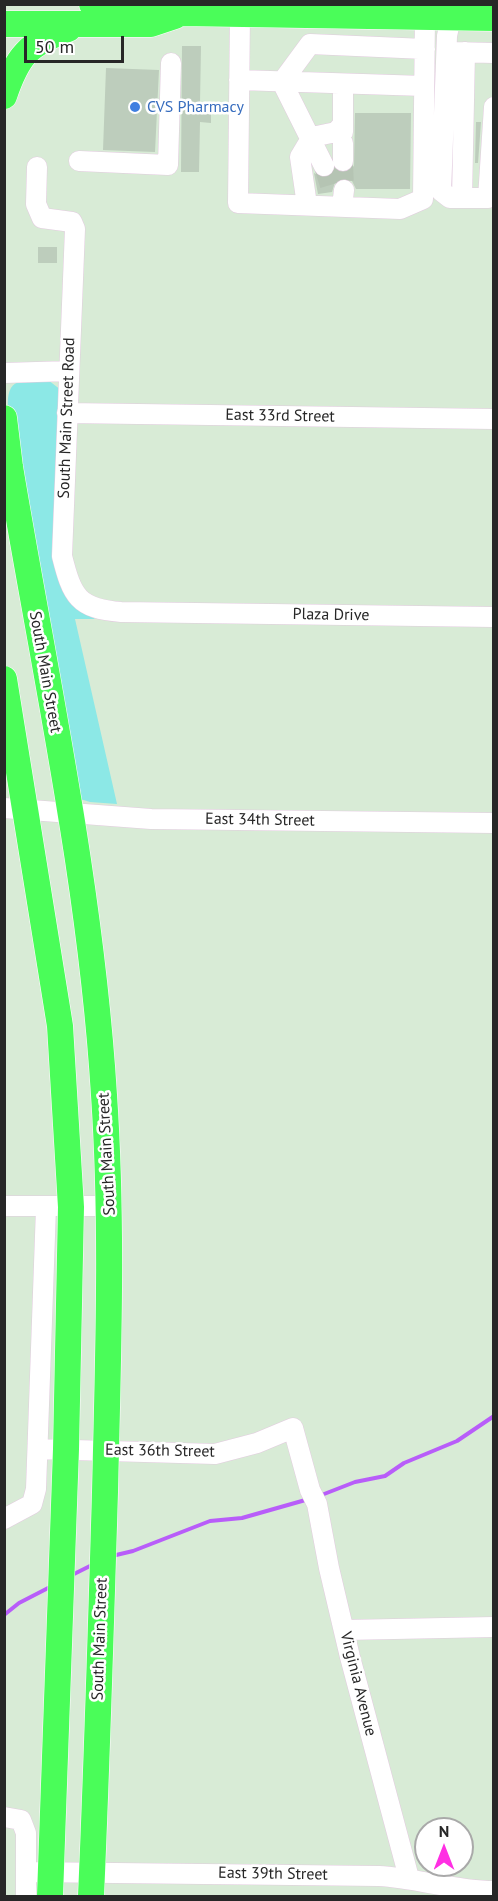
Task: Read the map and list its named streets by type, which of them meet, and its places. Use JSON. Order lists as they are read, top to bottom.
{
  "streets": {
    "main road": ["South Main Street"],
    "street": [
      "East 33rd Street",
      "South Main Street Road",
      "Plaza Drive",
      "East 34th Street",
      "East 36th Street",
      "Virginia Avenue",
      "East 39th Street"
    ]
  },
  "crossings": [
    ["East 33rd Street", "South Main Street Road"],
    ["South Main Street Road", "Plaza Drive"],
    ["South Main Street", "East 34th Street"],
    ["South Main Street", "East 36th Street"],
    ["South Main Street", "East 39th Street"],
    ["East 36th Street", "Virginia Avenue"],
    ["Virginia Avenue", "East 39th Street"]
  ],
  "places": ["CVS Pharmacy"],
  "scale_bar": "50 m",
  "north": "top"
}
